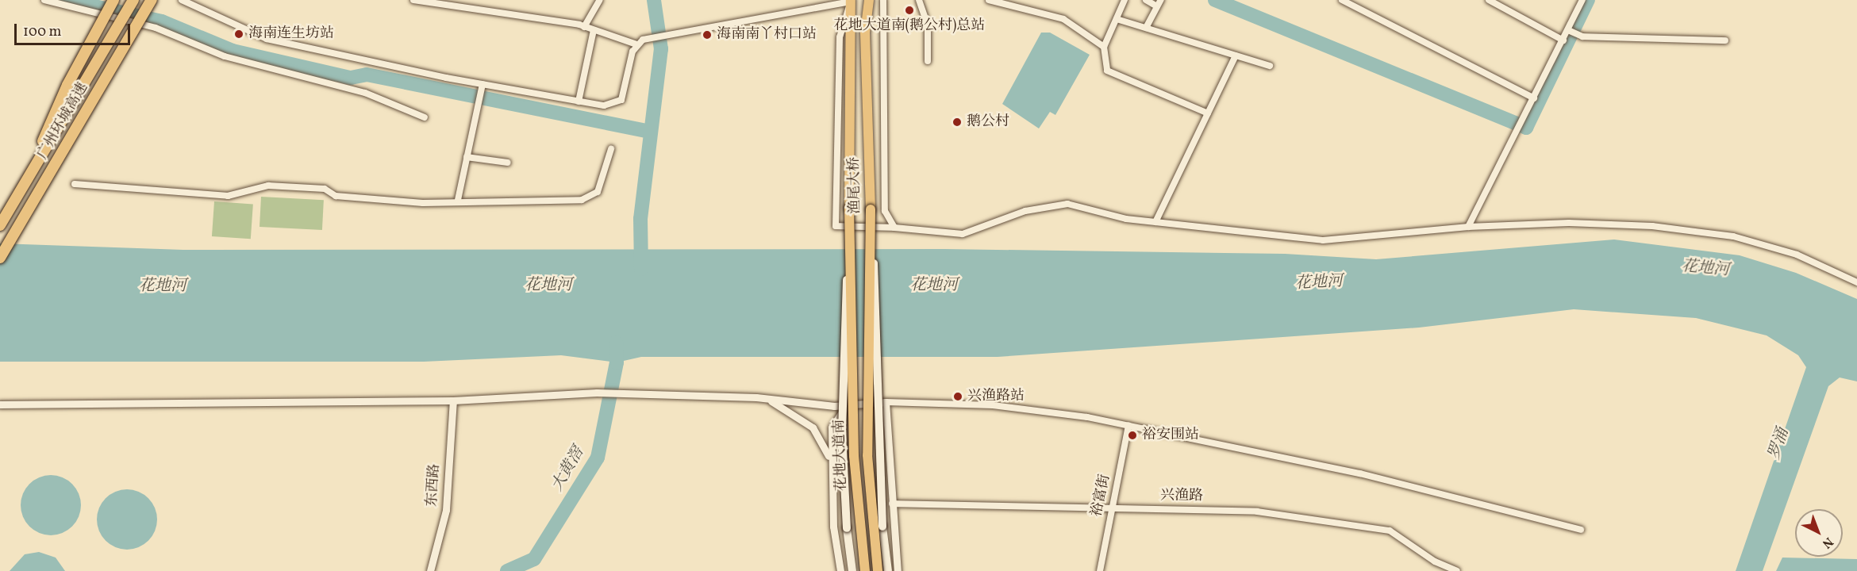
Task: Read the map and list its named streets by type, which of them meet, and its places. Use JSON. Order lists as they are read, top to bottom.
{
  "streets": {
    "highway": ["广州环城高速"],
    "main road": ["渔尾大桥", "花地大道南"],
    "street": ["东西路", "裕富街", "兴渔路"]
  },
  "crossings": [
    ["渔尾大桥", "花地大道南"],
    ["裕富街", "兴渔路"]
  ],
  "water": ["花地河", "罗涌", "大黄滘"],
  "places": [
    "花地大道南(鹅公村)总站",
    "海南连生坊站",
    "海南南丫村口站",
    "鹅公村",
    "兴渔路站",
    "裕安围站"
  ],
  "scale_bar": "100 m",
  "north": "bottom right"
}
